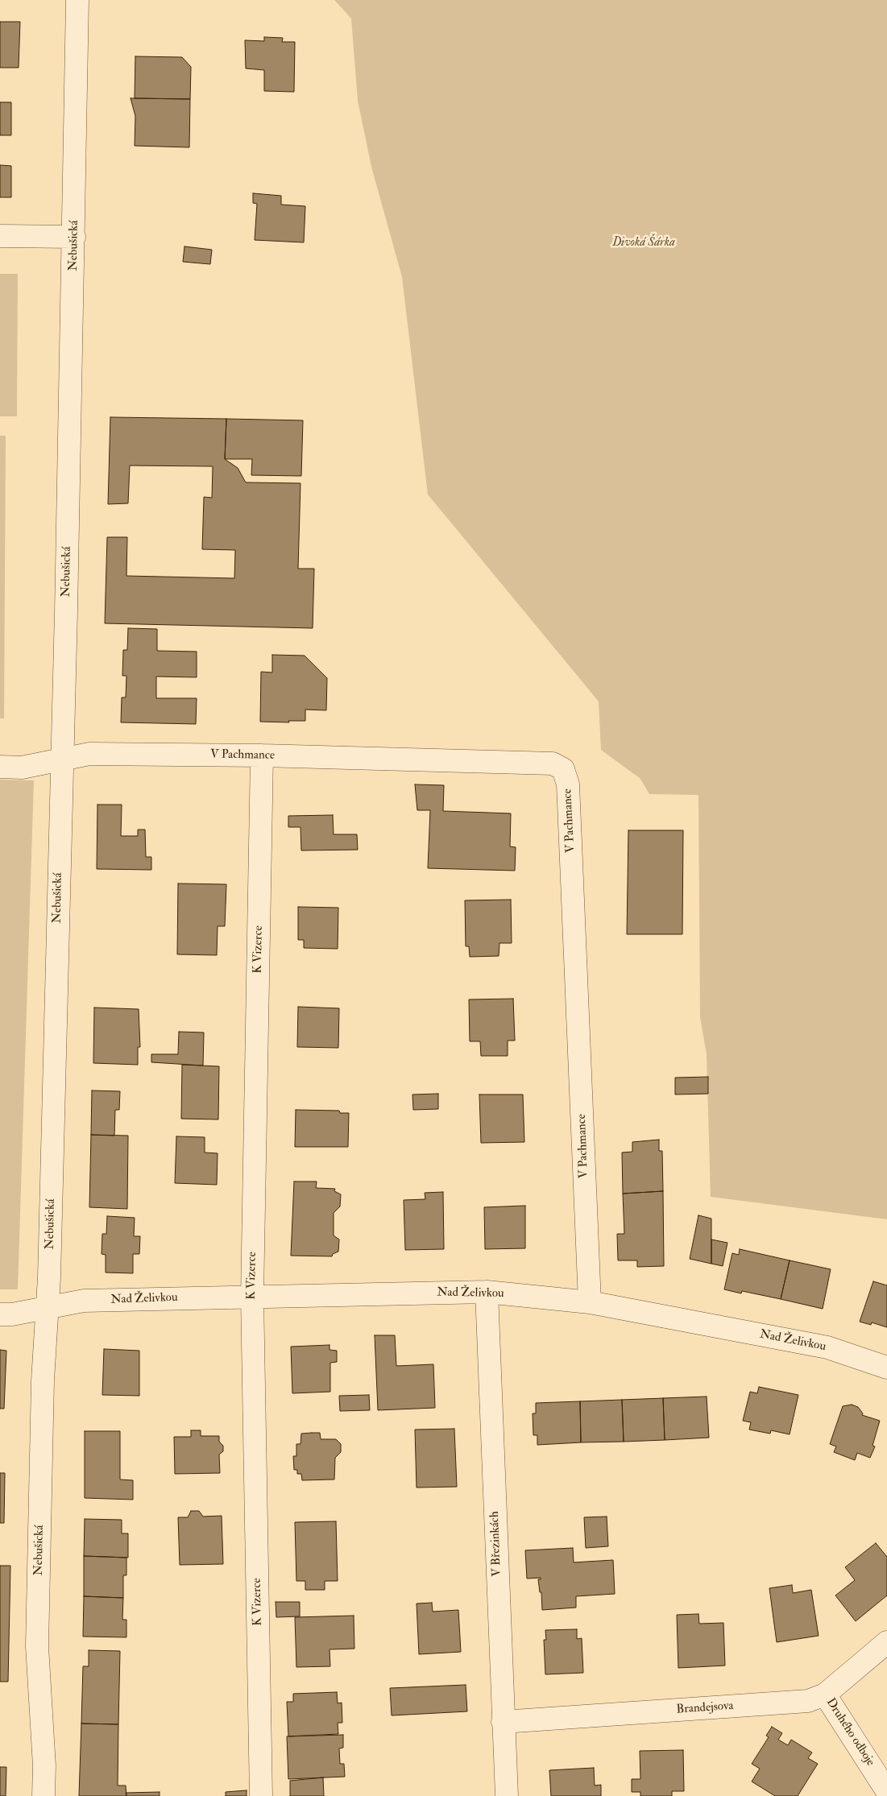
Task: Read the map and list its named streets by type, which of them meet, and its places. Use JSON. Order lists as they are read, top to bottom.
{
  "streets": {
    "street": [
      "Nebušická",
      "V Pachmance",
      "K Vizerce",
      "Nad Želivkou",
      "V Březinkách",
      "Brandejsova",
      "Druhého odboje"
    ]
  },
  "crossings": [
    ["Nebušická", "V Pachmance"],
    ["Nebušická", "Nad Želivkou"],
    ["V Pachmance", "K Vizerce"],
    ["V Pachmance", "Nad Želivkou"],
    ["K Vizerce", "Nad Želivkou"],
    ["Nad Želivkou", "V Březinkách"],
    ["V Březinkách", "Brandejsova"],
    ["Brandejsova", "Druhého odboje"]
  ],
  "parks": ["Divoká Šárka"]
}
